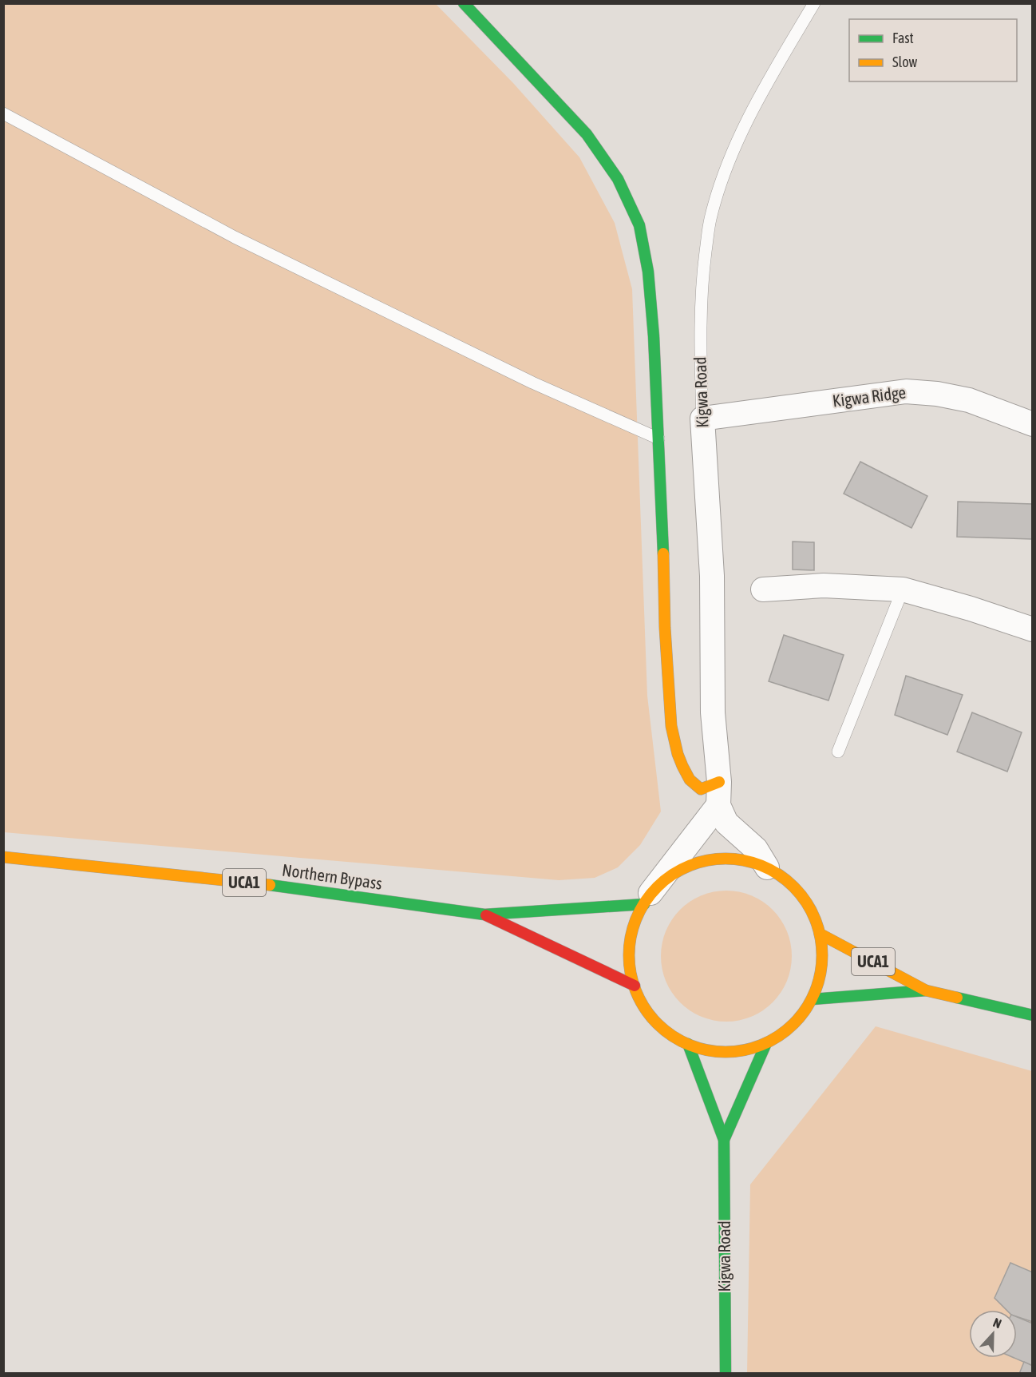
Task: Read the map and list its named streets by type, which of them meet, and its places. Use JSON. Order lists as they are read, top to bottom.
{
  "streets": {
    "main road": ["Kigwa Road", "Northern Bypass", "UCA1"],
    "street": ["Kigwa Ridge"]
  },
  "crossings": [
    ["Kigwa Road", "Kigwa Ridge"],
    ["Northern Bypass", "UCA1"]
  ],
  "legend": ["Fast", "Slow"],
  "north": "top"
}
